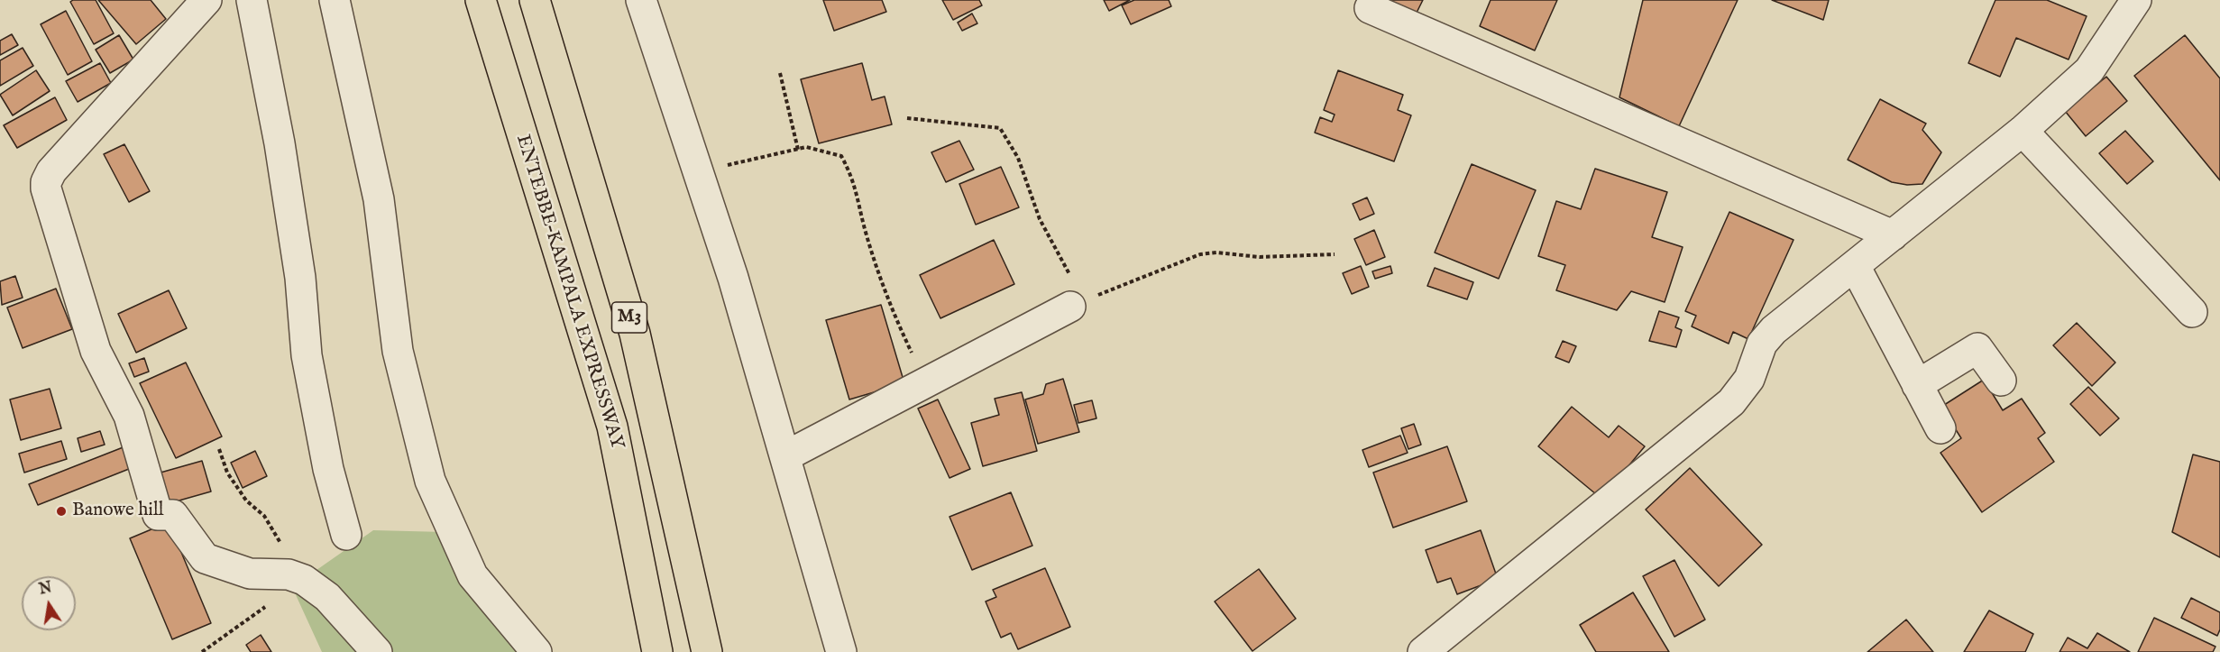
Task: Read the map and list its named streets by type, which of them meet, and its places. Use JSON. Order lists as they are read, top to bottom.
{
  "streets": {
    "highway": ["ENTEBBE–KAMPALA EXPRESSWAY", "M3"]
  },
  "places": ["Banowe hill"],
  "north": "top"
}
